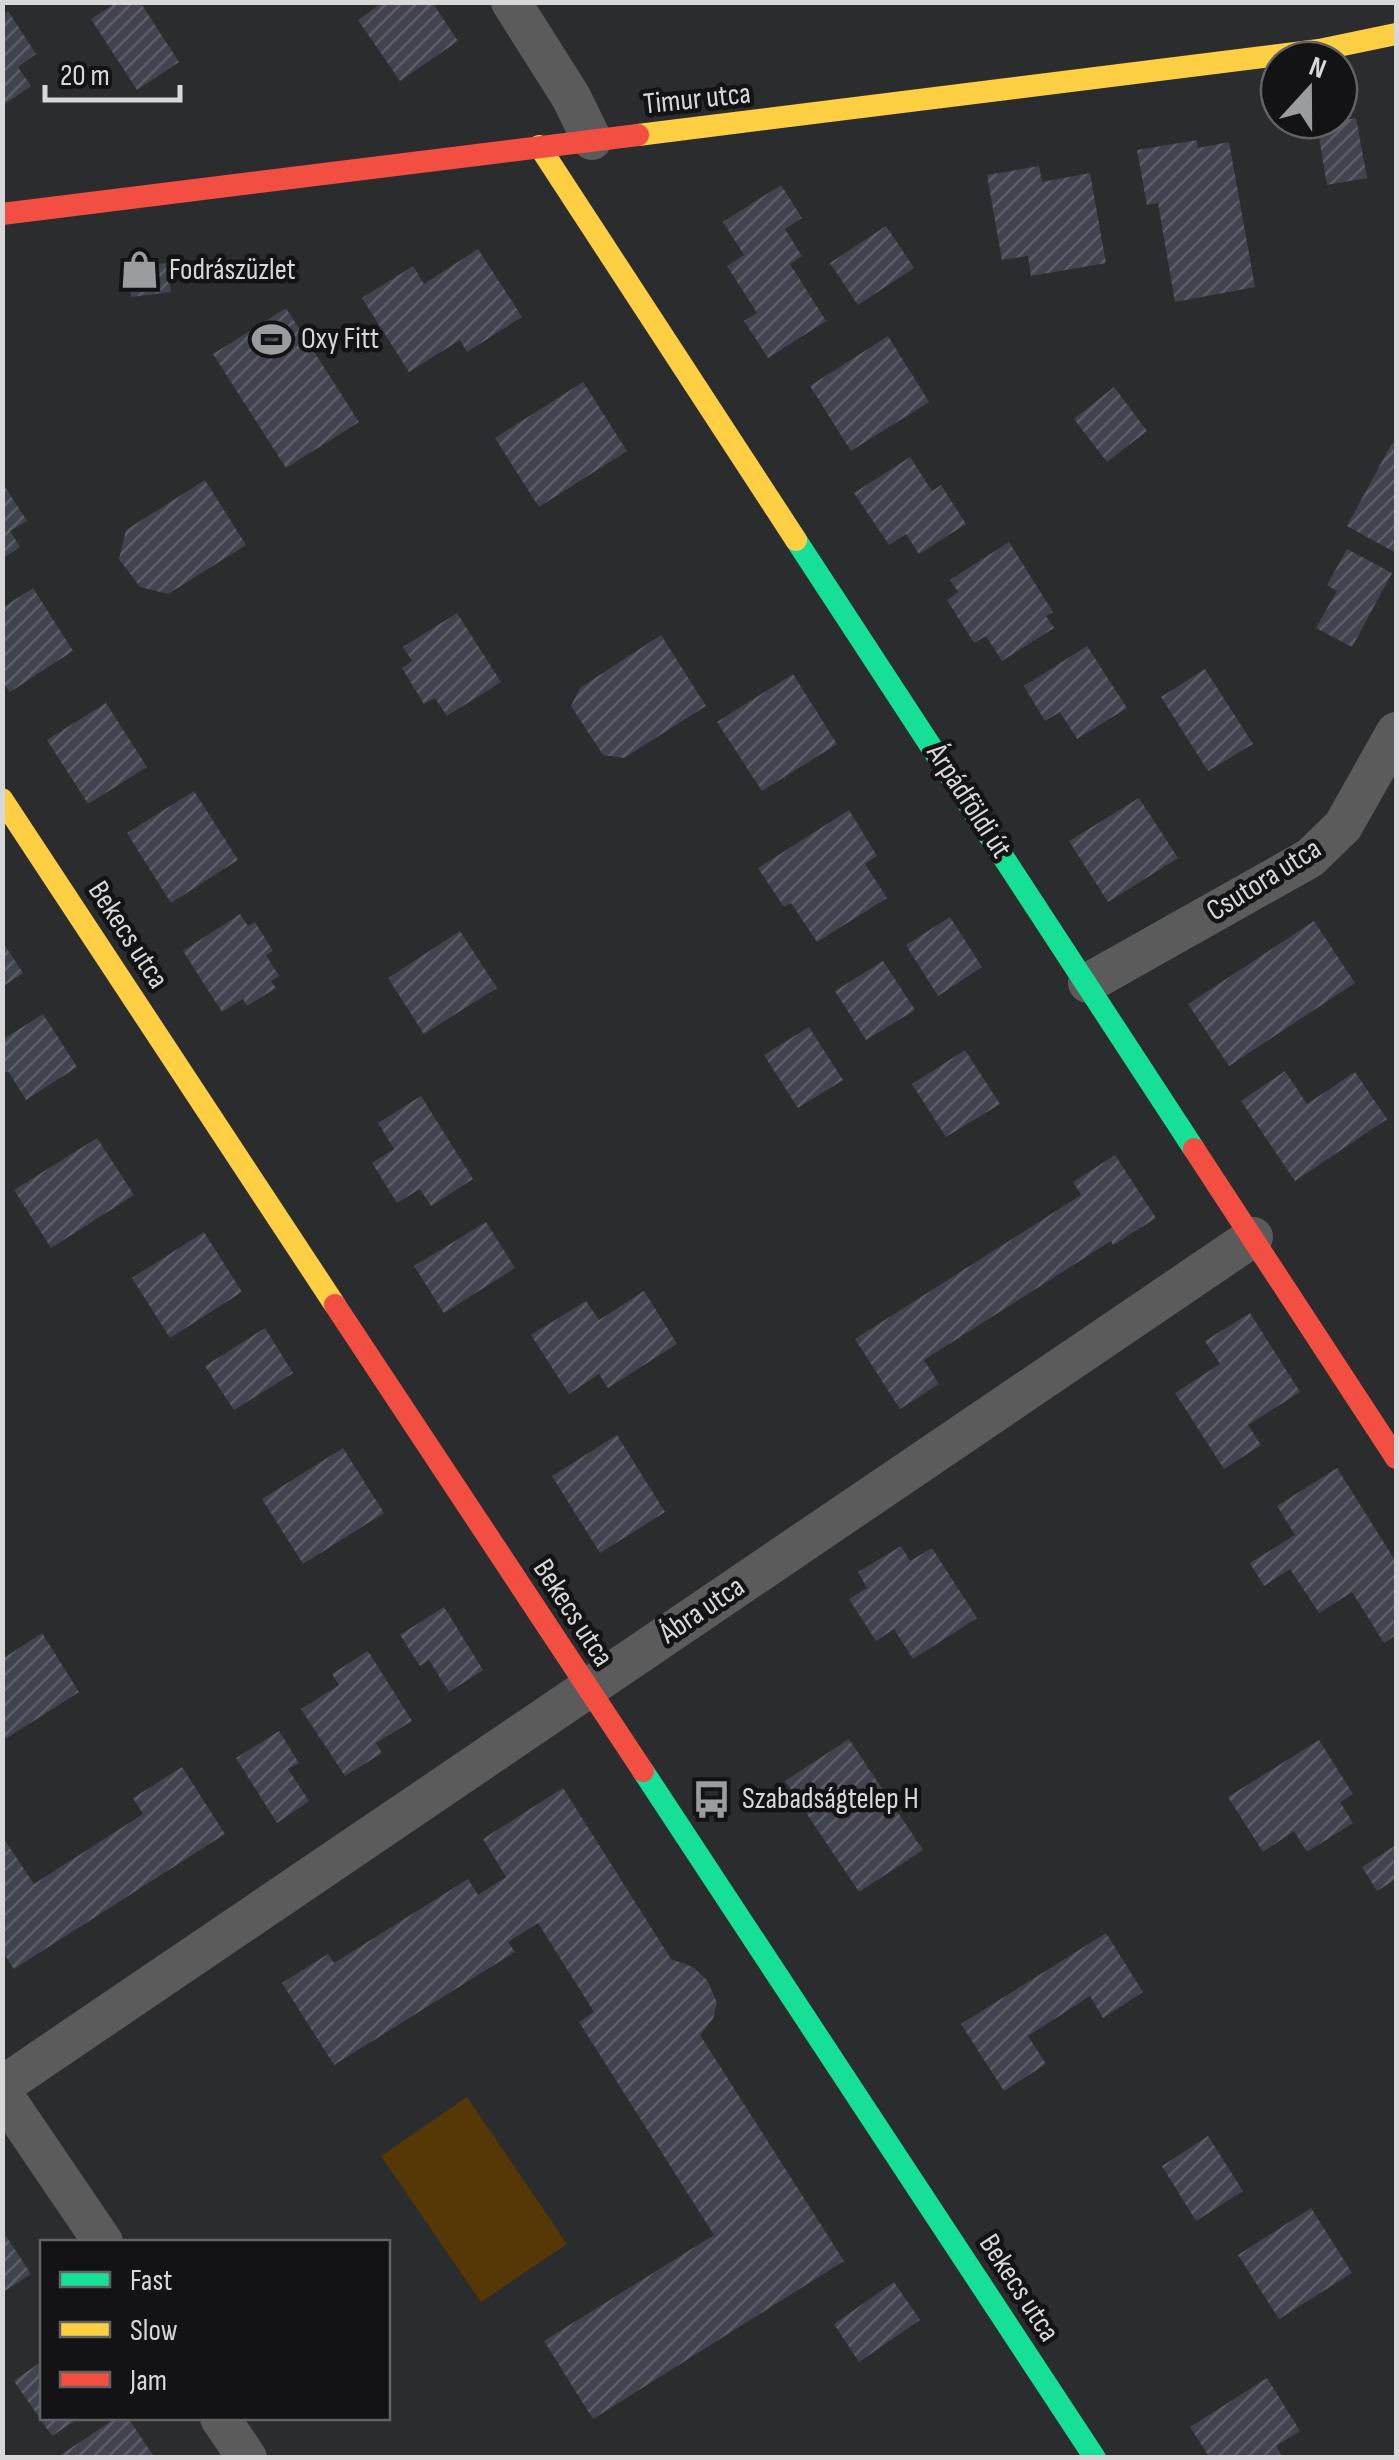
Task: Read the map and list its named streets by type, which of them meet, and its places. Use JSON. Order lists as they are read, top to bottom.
{
  "streets": {
    "street": [
      "Timur utca",
      "Árpádföldi út",
      "Csutora utca",
      "Bekecs utca",
      "Ábra utca"
    ]
  },
  "crossings": [
    ["Timur utca", "Árpádföldi út"],
    ["Árpádföldi út", "Csutora utca"],
    ["Árpádföldi út", "Ábra utca"],
    ["Bekecs utca", "Ábra utca"]
  ],
  "places": {
    "shop": ["Fodrászüzlet"],
    "sports": ["Oxy Fitt"],
    "bus stop": ["Szabadságtelep H"]
  },
  "legend": ["Fast", "Slow", "Jam"],
  "scale_bar": "20 m",
  "north": "top"
}
